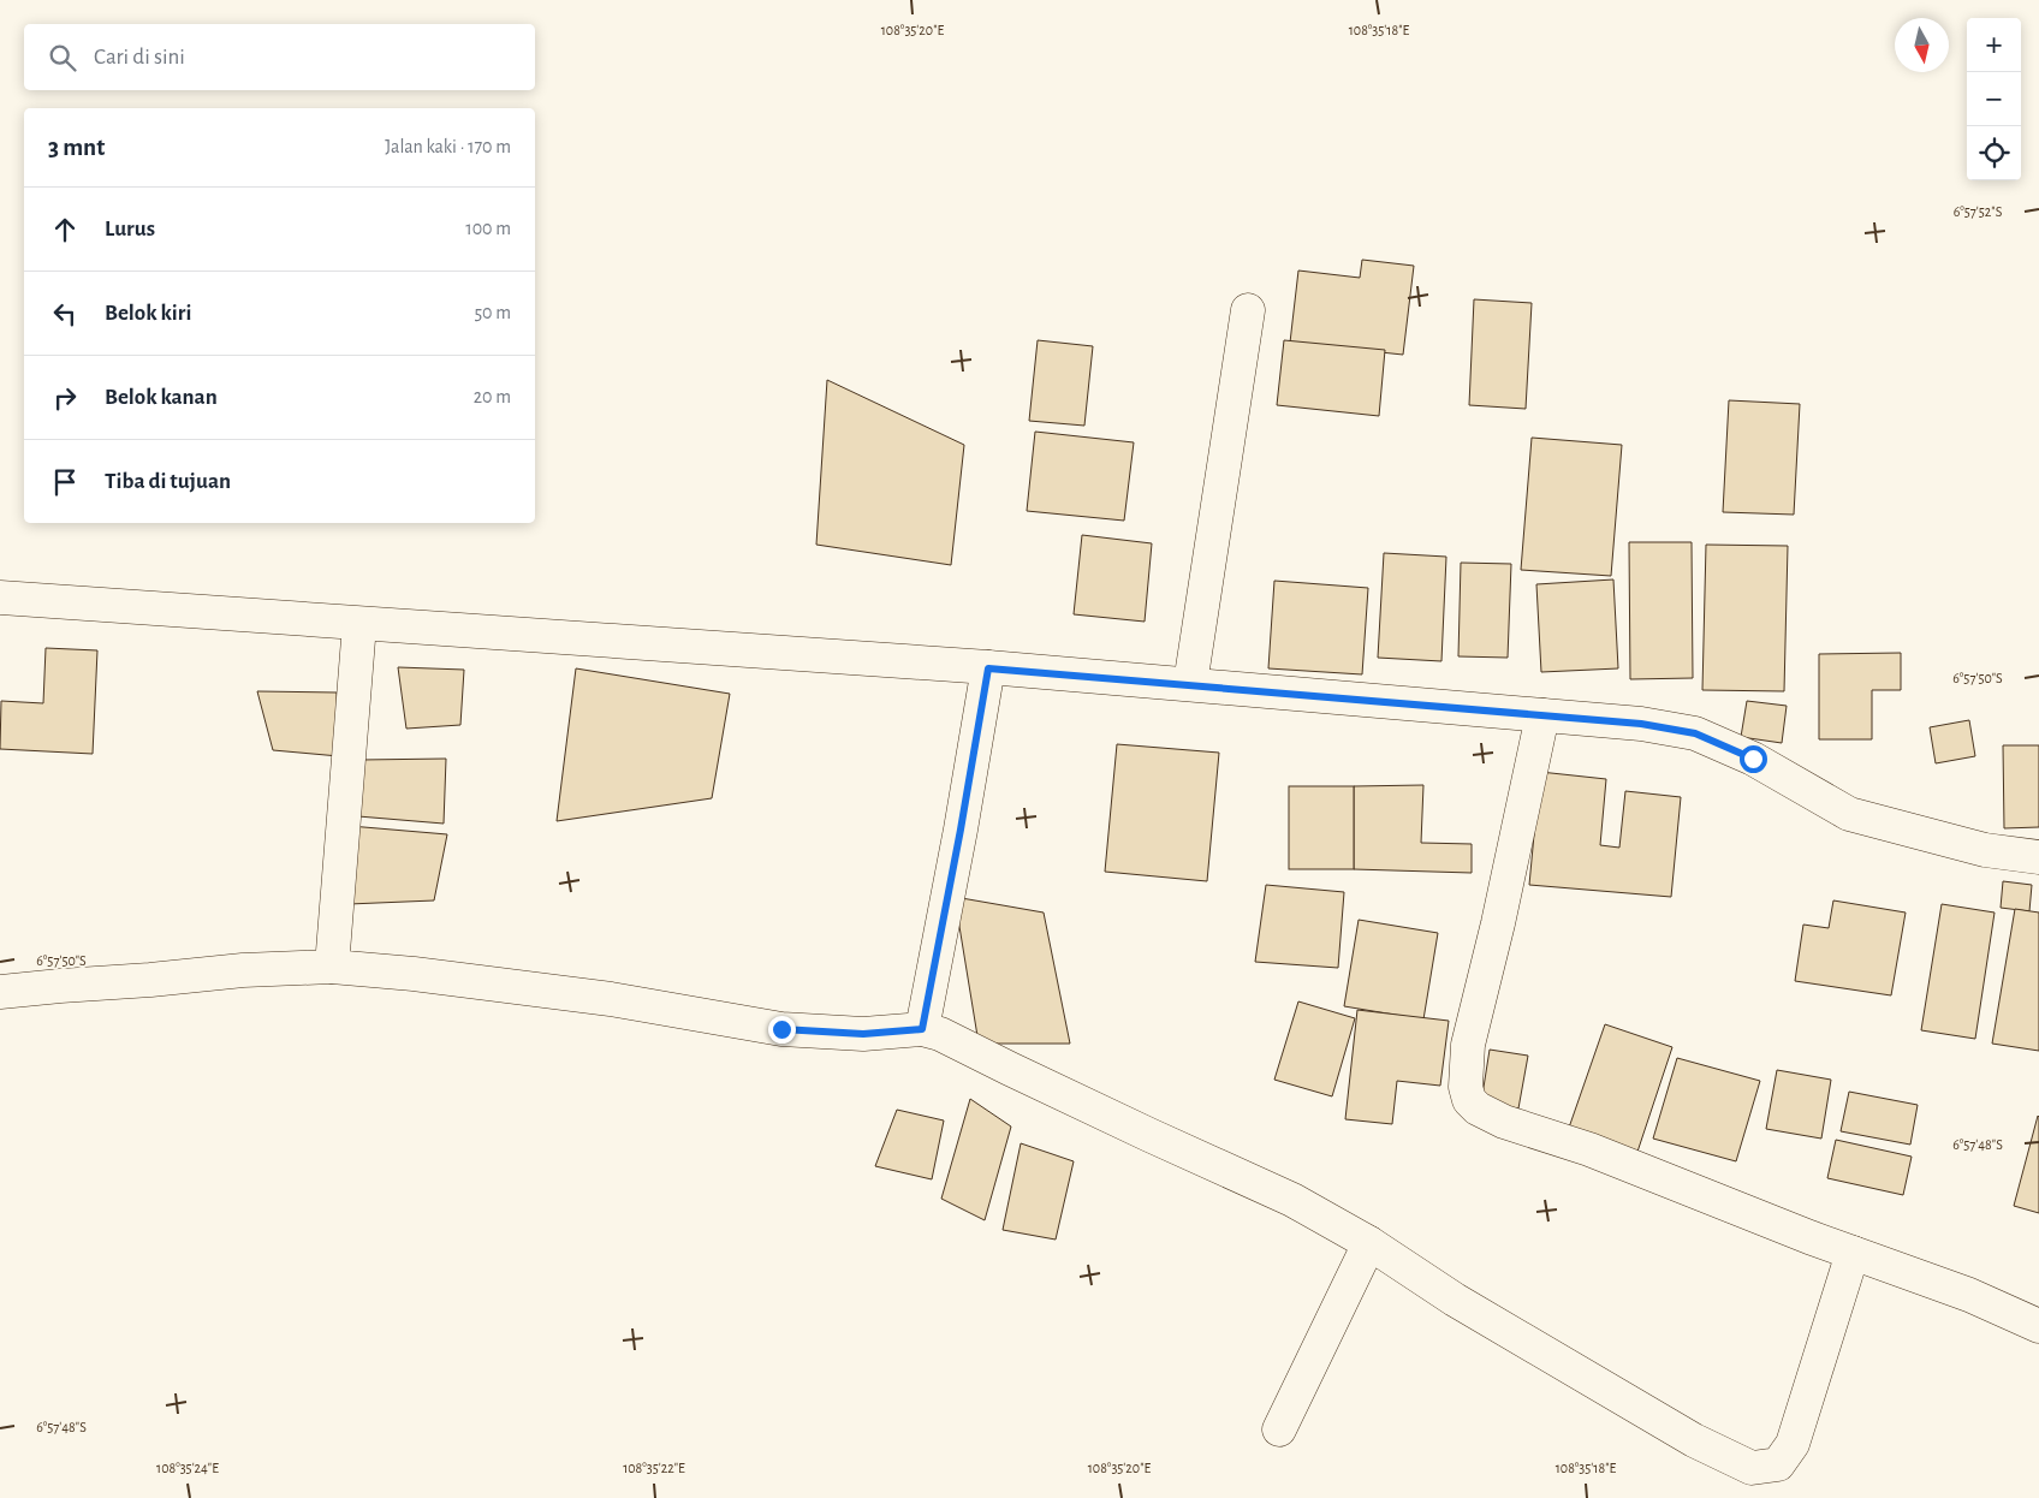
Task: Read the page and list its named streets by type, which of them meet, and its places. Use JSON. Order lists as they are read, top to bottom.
{
  "north": "bottom",
  "page": {
    "map_buttons": ["+", "−"],
    "search": "Cari di sini",
    "heading": ["3 mnt", "Jalan kaki · 170 m"],
    "list": [
      ["Lurus", "100 m"],
      ["Belok kiri", "50 m"],
      ["Belok kanan", "20 m"],
      "Tiba di tujuan"
    ]
  },
  "coordinates": [
    "108°35'20\"E",
    "108°35'18\"E",
    "6°57'52\"S",
    "6°57'50\"S",
    "6°57'48\"S",
    "108°35'24\"E",
    "108°35'22\"E"
  ]
}
